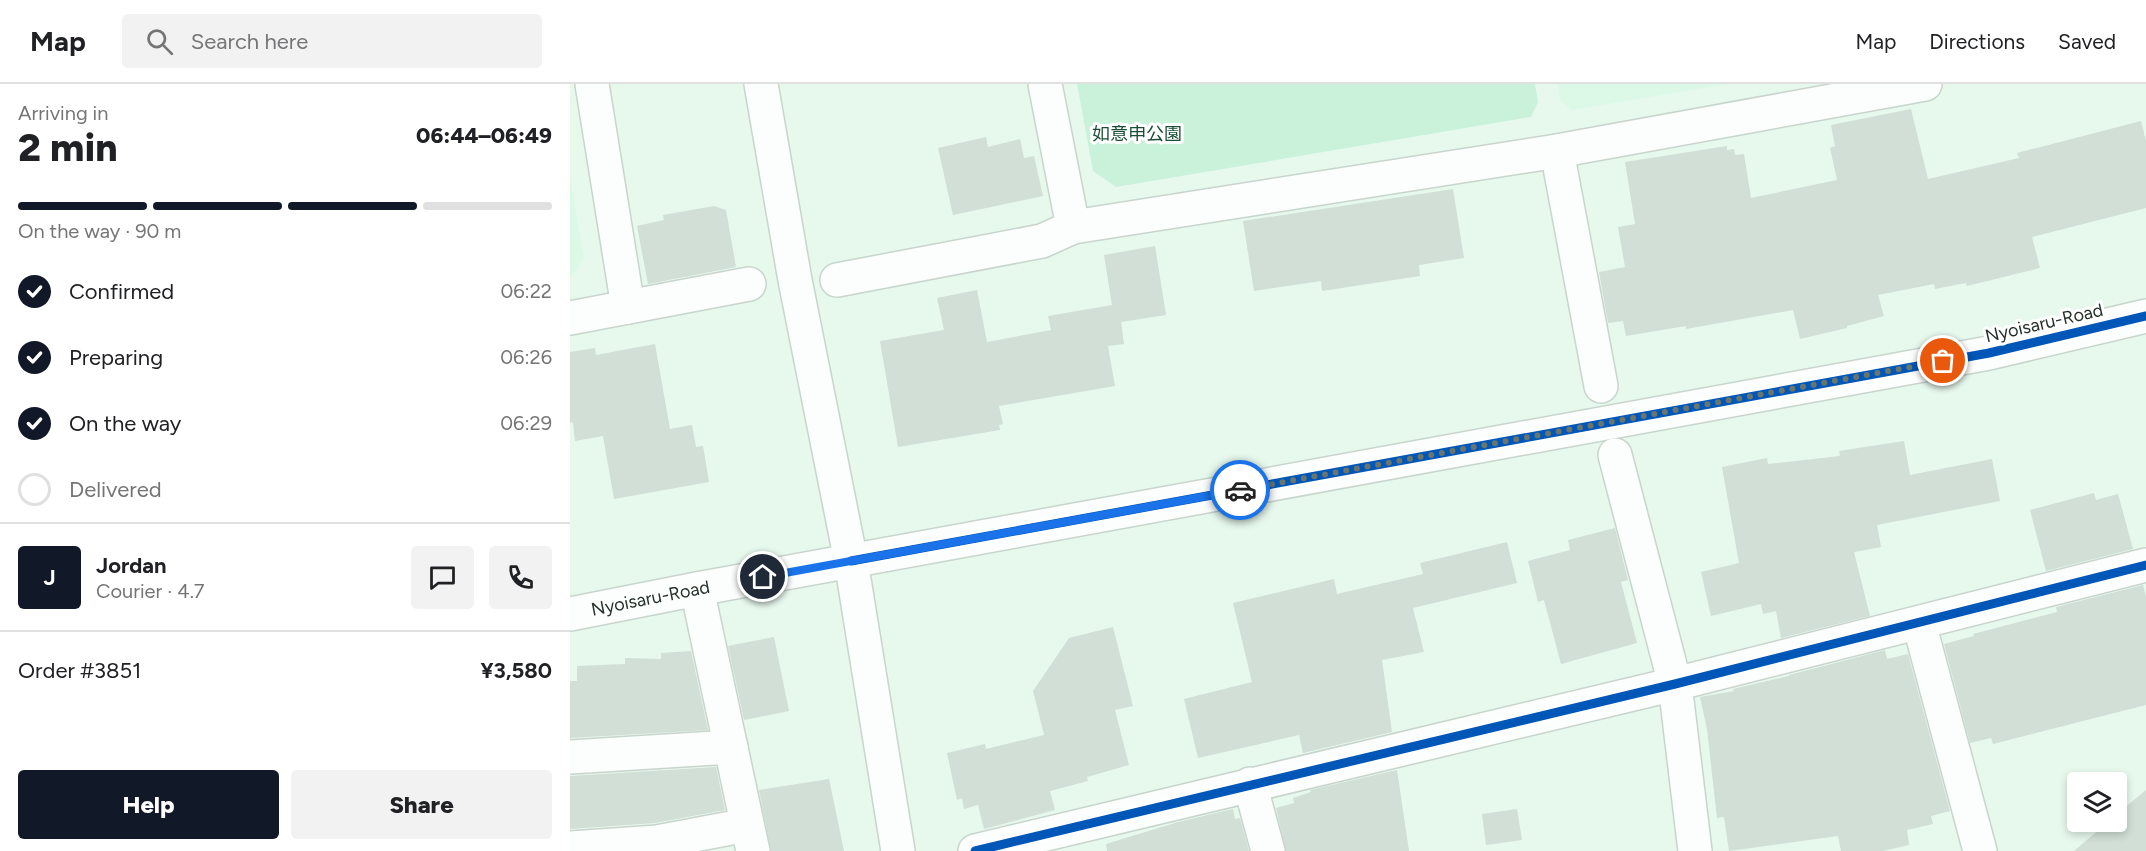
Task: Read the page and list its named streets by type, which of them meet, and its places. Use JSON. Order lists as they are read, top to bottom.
{
  "streets": {
    "street": ["Nyoisaru-Road"]
  },
  "parks": ["如意申公園"],
  "page": {
    "header": "Map",
    "search": "Search here",
    "nav": ["Map", "Directions", "Saved"],
    "heading": ["2 min", "Arriving in", "06:44–06:49"],
    "panel": [
      "Jordan",
      "Courier · 4.7",
      "Order #3851",
      "¥3,580"
    ],
    "bar": "On the way · 90 m",
    "list": [
      ["Confirmed", "06:22"],
      ["Preparing", "06:26"],
      ["On the way", "06:29"],
      "Delivered"
    ],
    "round": "J",
    "buttons": ["Help", "Share"]
  }
}
